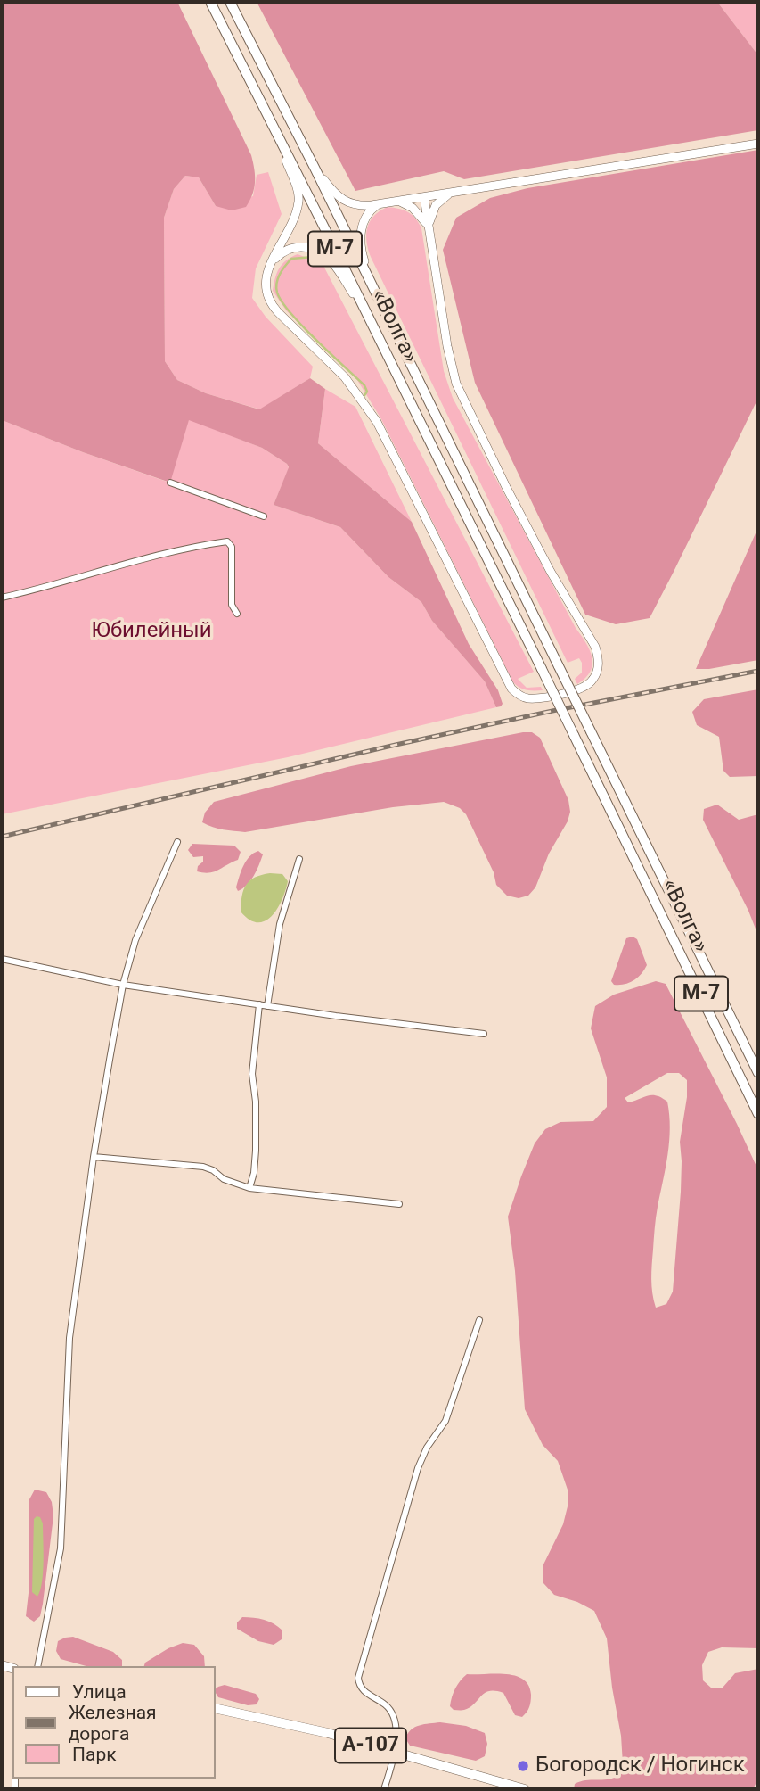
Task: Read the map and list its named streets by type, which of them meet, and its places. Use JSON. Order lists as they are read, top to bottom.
{
  "streets": {
    "highway": ["М-7", "«Волга»"],
    "main road": ["А-107"]
  },
  "parks": ["Юбилейный"],
  "places": ["Богородск / Ногинск"],
  "legend": ["Улица", "Железная дорога", "Парк"]
}
